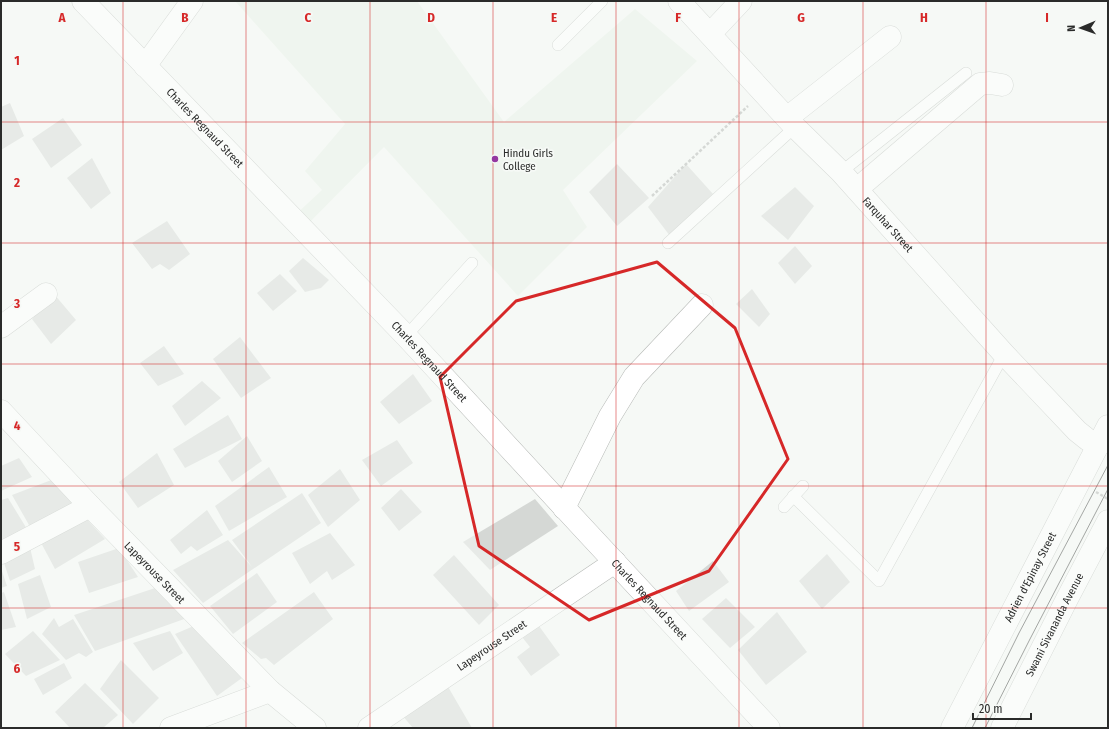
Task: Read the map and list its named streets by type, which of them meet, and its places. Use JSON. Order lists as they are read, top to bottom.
{
  "streets": {
    "street": [
      "Charles Regnaud Street",
      "Farquhar Street",
      "Lapeyrouse Street",
      "Adrien d'Epinay Street",
      "Swami Sivananda Avenue"
    ]
  },
  "crossings": [
    ["Charles Regnaud Street", "Lapeyrouse Street"],
    ["Farquhar Street", "Adrien d'Epinay Street"]
  ],
  "places": ["Hindu Girls College"],
  "scale_bar": "20 m",
  "north": "left",
  "grid": {
    "columns": [
      "A",
      "B",
      "C",
      "D",
      "E",
      "F",
      "G",
      "H",
      "I"
    ],
    "rows": [
      "1",
      "2",
      "3",
      "4",
      "5",
      "6"
    ]
  }
}
